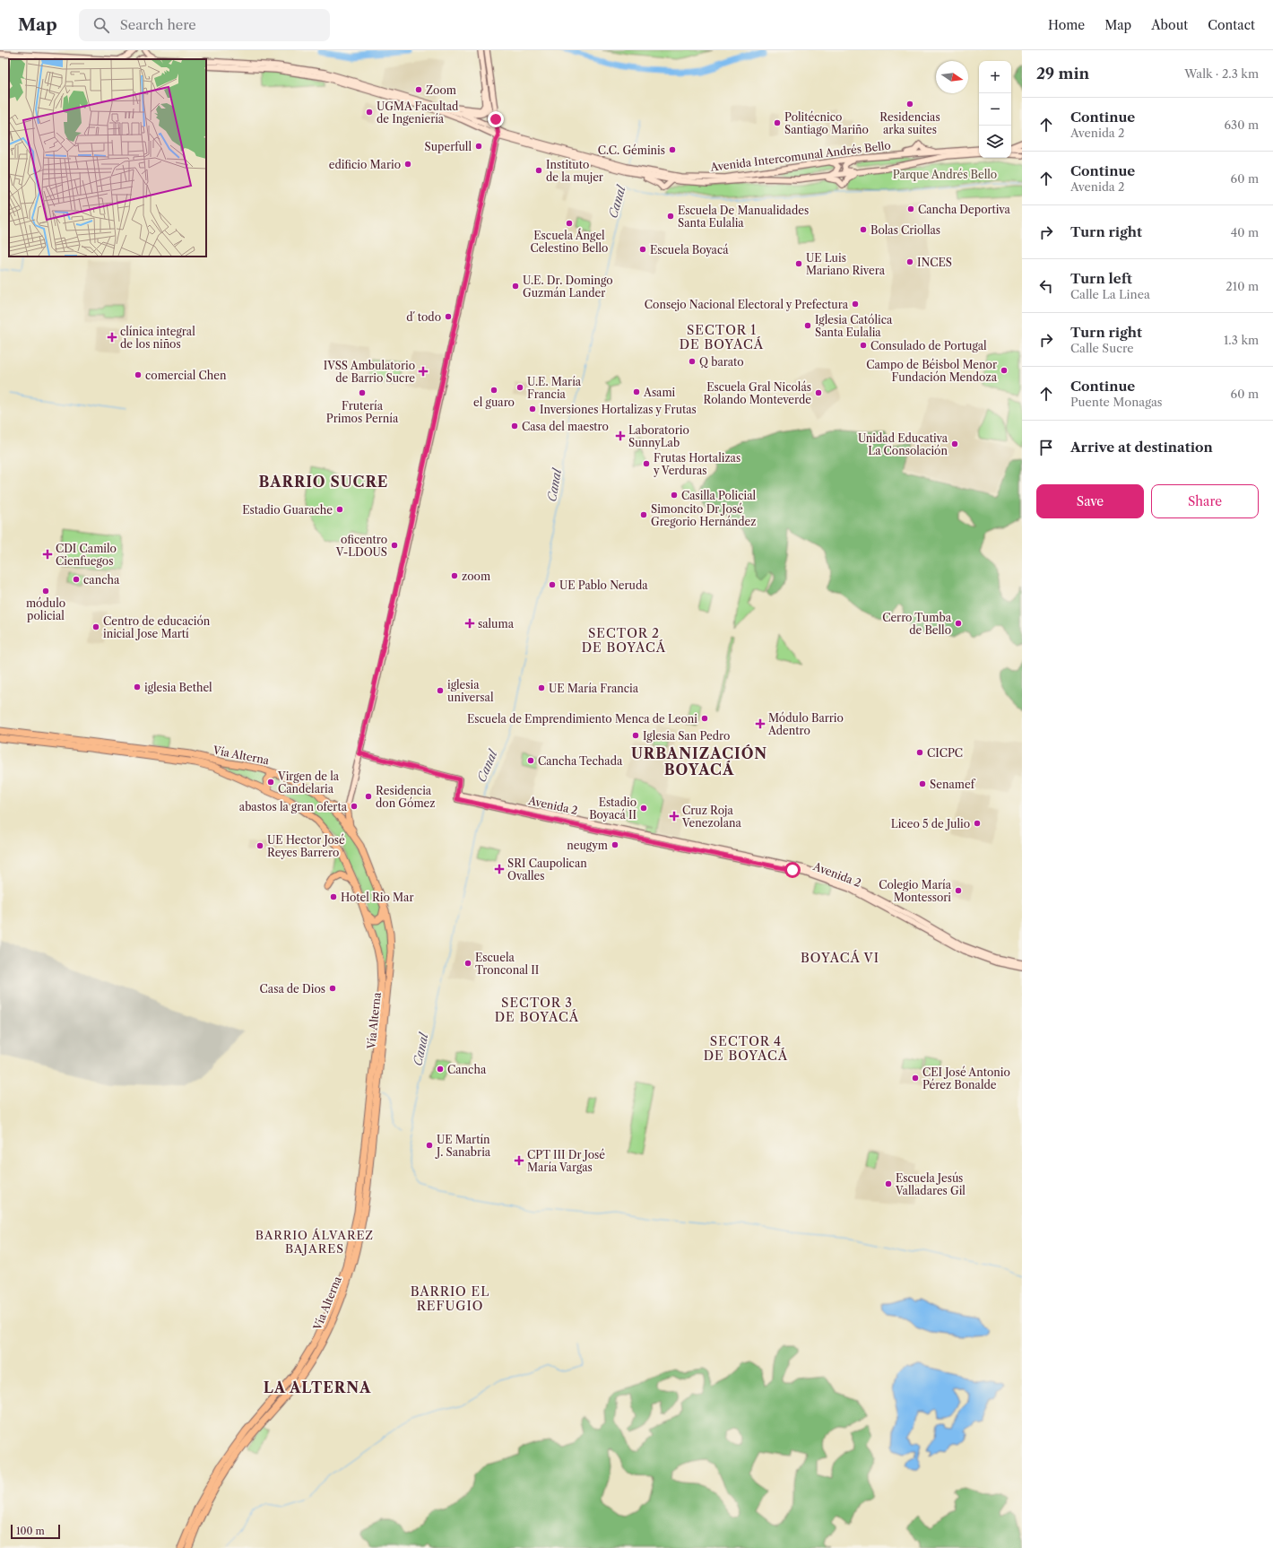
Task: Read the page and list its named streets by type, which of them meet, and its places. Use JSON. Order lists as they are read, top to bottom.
{
  "streets": {
    "highway": ["Vía Alterna"],
    "main road": ["Avenida Intercomunal Andrés Bello", "Avenida 2"]
  },
  "districts": [
    "SECTOR 1 DE BOYACÁ",
    "BARRIO SUCRE",
    "SECTOR 2 DE BOYACÁ",
    "URBANIZACIÓN BOYACÁ",
    "BOYACÁ VI",
    "SECTOR 3 DE BOYACÁ",
    "SECTOR 4 DE BOYACÁ",
    "BARRIO ÁLVAREZ BAJARES",
    "BARRIO EL REFUGIO",
    "LA ALTERNA"
  ],
  "water": ["Canal"],
  "parks": ["Parque Andrés Bello"],
  "places": {
    "other": [
      "Zoom",
      "Residencias arka suites",
      "UGMA Facultad de Ingeniería",
      "Politécnico Santiago Mariño",
      "Superfull",
      "C.C. Géminis",
      "edificio Mario",
      "Instituto de la mujer",
      "Cancha Deportiva",
      "Escuela De Manualidades Santa Eulalia",
      "Escuela Ángel Celestino Bello",
      "Bolas Criollas",
      "Escuela Boyacá",
      "INCES",
      "UE Luis Mariano Rivera",
      "U.E. Dr. Domingo Guzmán Lander",
      "Consejo Nacional Electoral y Prefectura",
      "d´ todo",
      "Iglesia Católica Santa Eulalia",
      "Consulado de Portugal",
      "Q barato",
      "Campo de Béisbol Menor Fundación Mendoza",
      "comercial Chen",
      "U.E. María Francia",
      "el guaro",
      "Asami",
      "Frutería Primos Pernía",
      "Escuela Gral Nicolás Rolando Monteverde",
      "Inversiones Hortalizas y Frutas",
      "Casa del maestro",
      "Unidad Educativa La Consolación",
      "Frutas Hortalizas y Verduras",
      "Casilla Policial",
      "Estadio Guarache",
      "Simoncito Dr José Gregorio Hernández",
      "oficentro V-LDOUS",
      "zoom",
      "cancha",
      "UE Pablo Neruda",
      "módulo policial",
      "Cerro Tumba de Bello",
      "Centro de educación inicial Jose Martí",
      "iglesia Bethel",
      "UE María Francia",
      "iglesia universal",
      "Escuela de Emprendimiento Menca de Leoni",
      "Iglesia San Pedro",
      "CICPC",
      "Cancha Techada",
      "Virgen de la Candelaria",
      "Senamef",
      "Residencia don Gómez",
      "abastos la gran oferta",
      "Estadio Boyacá II",
      "Liceo 5 de Julio",
      "neugym",
      "UE Hector José Reyes Barrero",
      "Colegio María Montessori",
      "Hotel Rio Mar",
      "Escuela Tronconal II",
      "Casa de Dios",
      "Cancha",
      "CEI José Antonio Pérez Bonalde",
      "UE Martín J. Sanabria",
      "Escuela Jesús Valladares Gil"
    ],
    "health": [
      "clínica integral de los niños",
      "IVSS Ambulatorio de Barrio Sucre",
      "Laboratorio SunnyLab",
      "CDI Camilo Cienfuegos",
      "saluma",
      "Módulo Barrio Adentro",
      "Cruz Roja Venezolana",
      "SRI Caupolican Ovalles",
      "CPT III Dr José María Vargas"
    ]
  },
  "scale_bar": "100 m",
  "north": "right",
  "page": {
    "header": "Map",
    "search": "Search here",
    "nav": [
      "Home",
      "Map",
      "About",
      "Contact"
    ],
    "heading": ["29 min", "Walk · 2.3 km"],
    "map_buttons": ["+", "−"],
    "list": [
      ["Continue", "Avenida 2", "630 m"],
      ["Continue", "Avenida 2", "60 m"],
      ["Turn right", "40 m"],
      ["Turn left", "Calle La Linea", "210 m"],
      ["Turn right", "Calle Sucre", "1.3 km"],
      ["Continue", "Puente Monagas", "60 m"],
      "Arrive at destination"
    ],
    "buttons": ["Save", "Share"],
    "scale": "100 m"
  }
}
